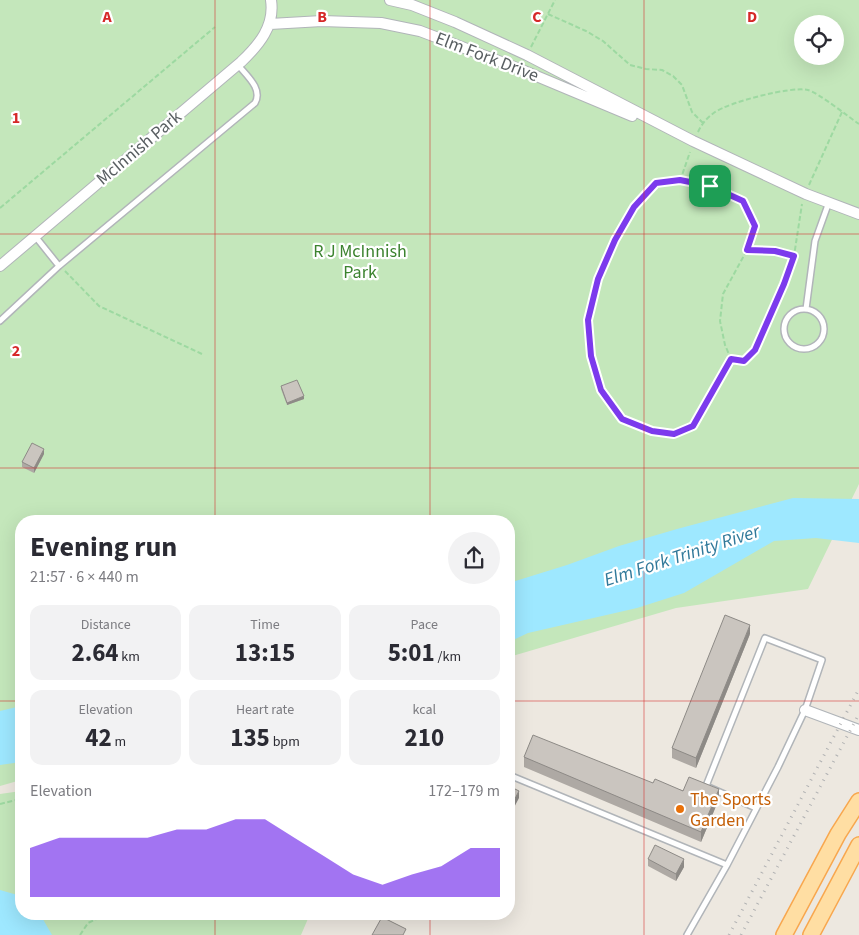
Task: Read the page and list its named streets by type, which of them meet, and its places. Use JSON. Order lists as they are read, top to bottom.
{
  "streets": {
    "street": ["Elm Fork Drive", "McInnish Park"]
  },
  "crossings": [
    ["Elm Fork Drive", "McInnish Park"]
  ],
  "water": ["Elm Fork Trinity River"],
  "parks": ["R J McInnish Park"],
  "places": ["The Sports Garden"],
  "page": {
    "heading": ["Evening run", "21:57 · 6 × 440 m"],
    "stats": [
      ["Distance", "2.64 km"],
      ["Time", "13:15"],
      ["Pace", "5:01 /km"],
      ["Elevation", "42 m"],
      ["Heart rate", "135 bpm"],
      ["kcal", "210"]
    ],
    "chart": ["Elevation", "172–179 m"]
  },
  "grid": {
    "columns": [
      "A",
      "B",
      "C",
      "D"
    ],
    "rows": ["1", "2"]
  }
}
